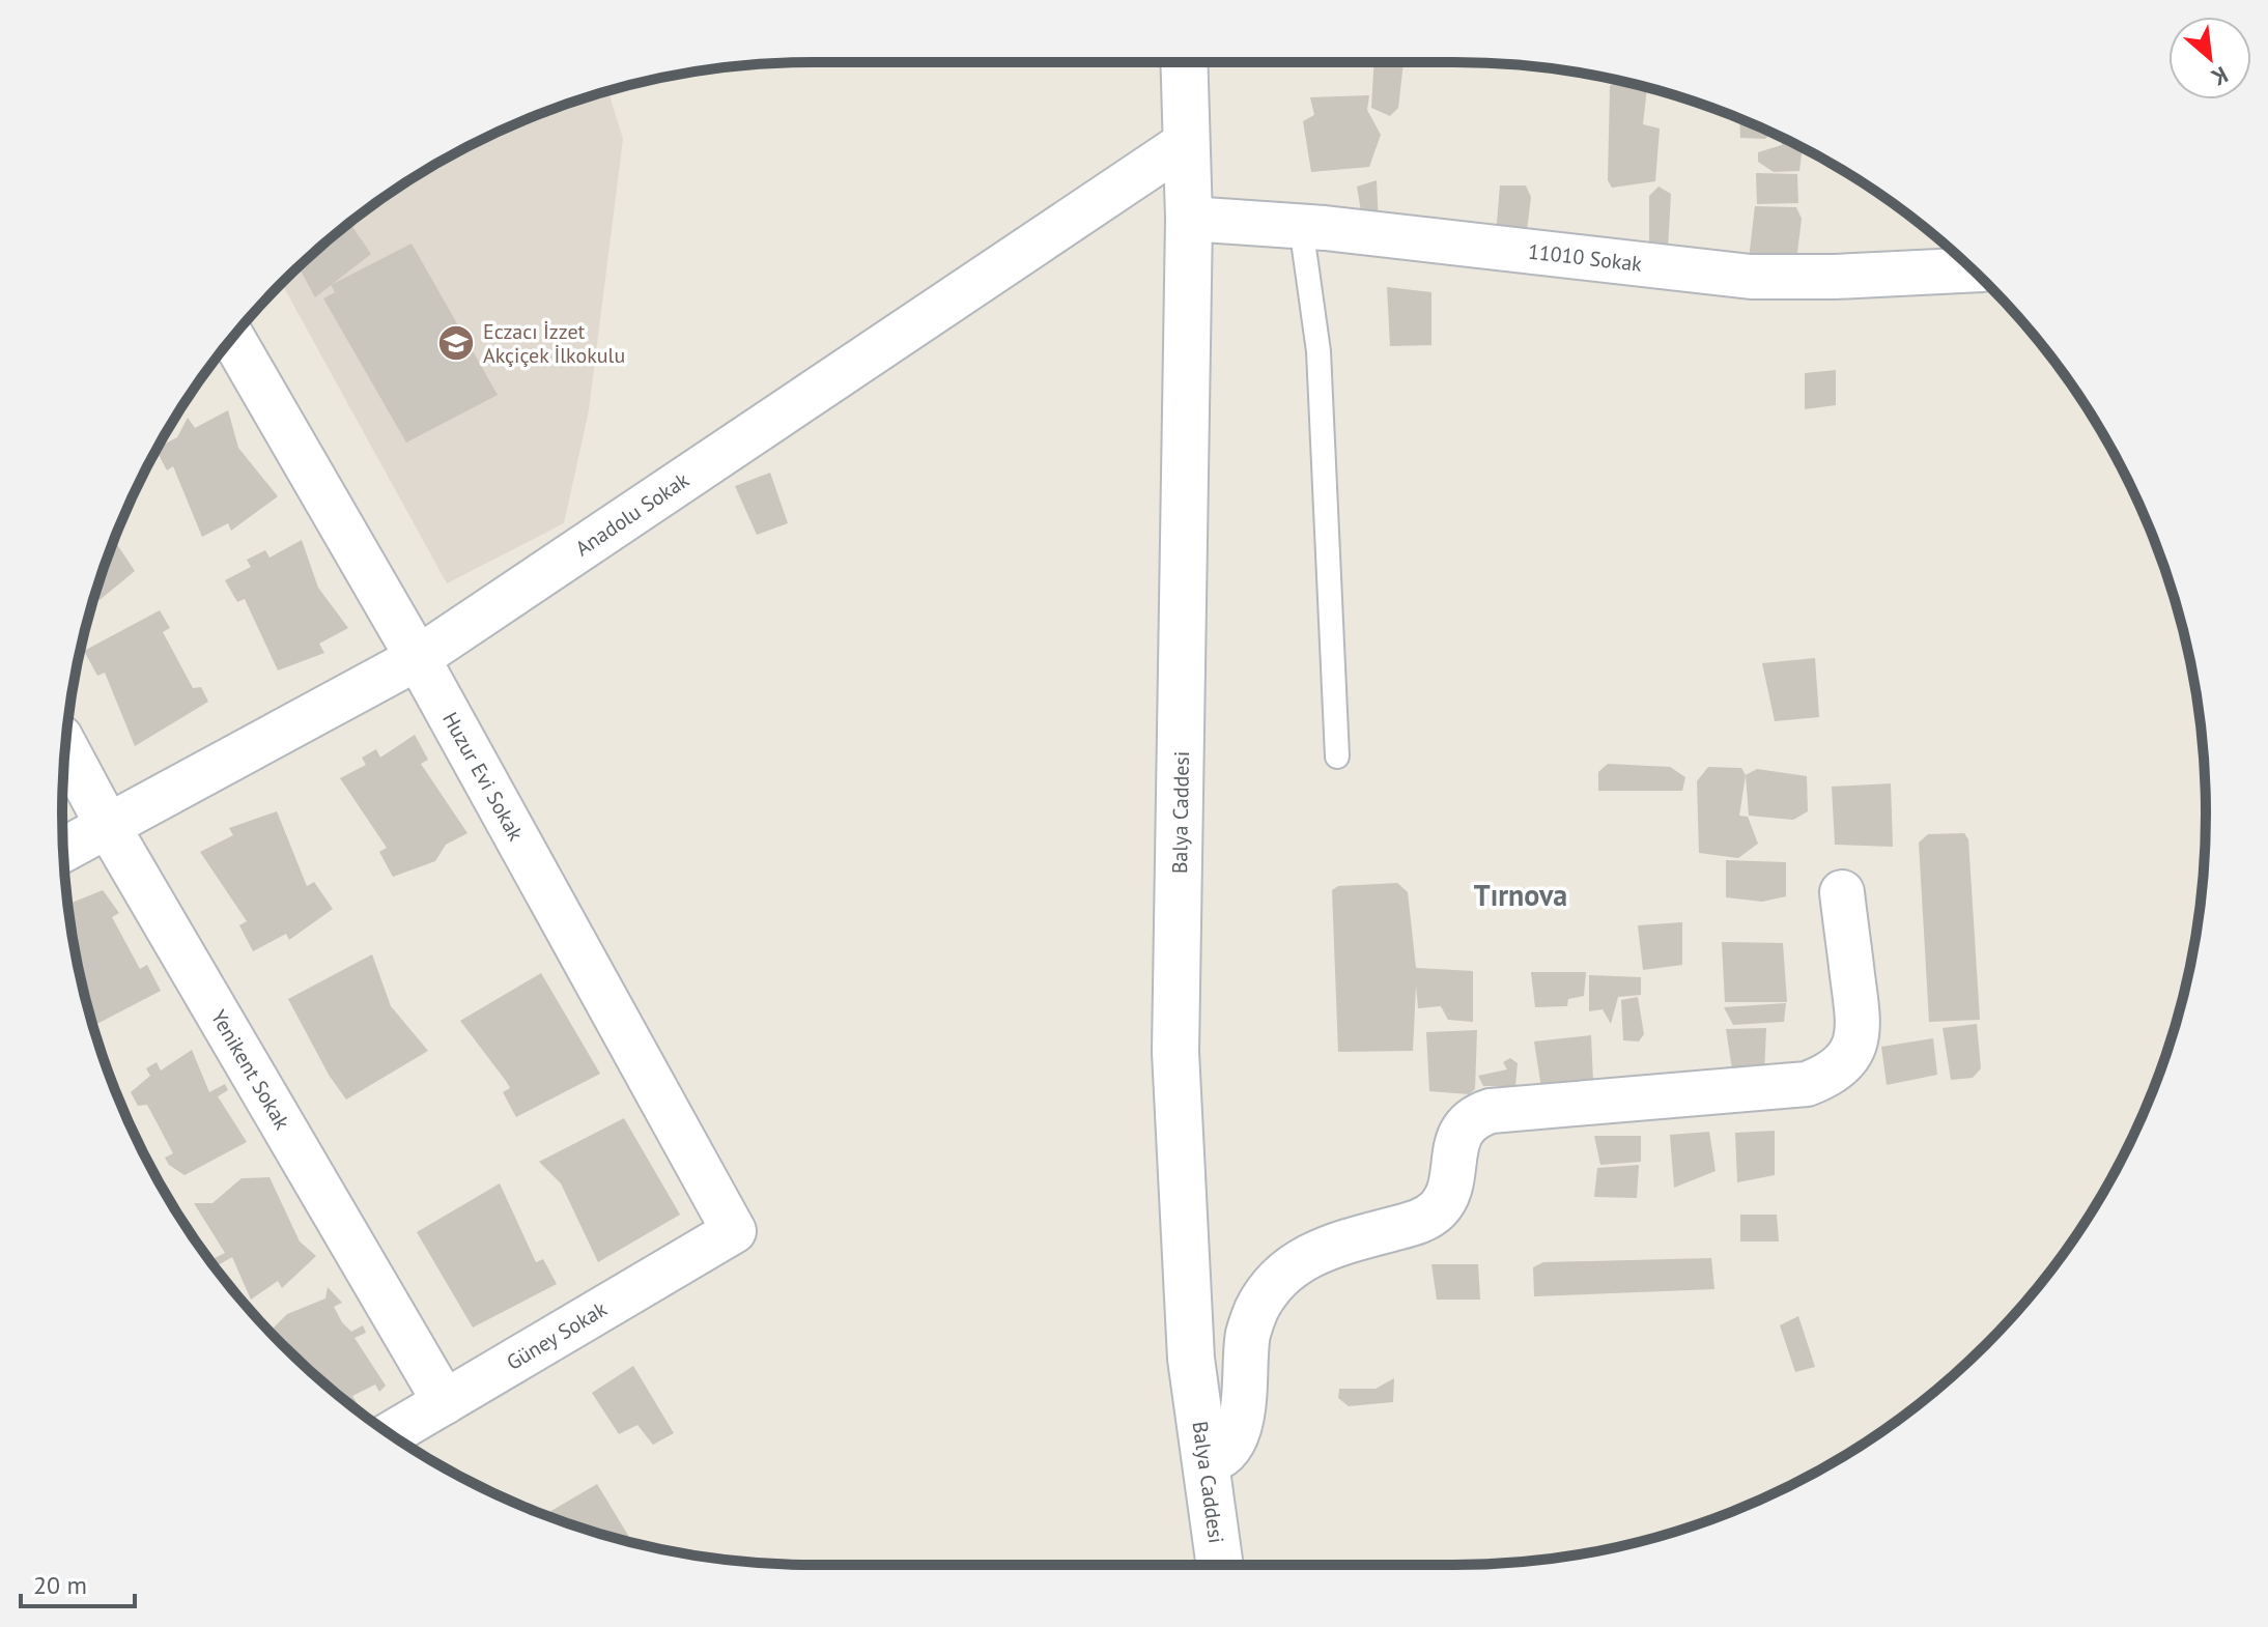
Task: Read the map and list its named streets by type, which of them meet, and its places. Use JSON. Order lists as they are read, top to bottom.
{
  "streets": {
    "main road": ["Balya Caddesi"],
    "street": [
      "11010 Sokak",
      "Anadolu Sokak",
      "Huzur Evi Sokak",
      "Yenikent Sokak",
      "Güney Sokak"
    ]
  },
  "crossings": [
    ["11010 Sokak", "Balya Caddesi"],
    ["Anadolu Sokak", "Huzur Evi Sokak"],
    ["Anadolu Sokak", "Balya Caddesi"],
    ["Anadolu Sokak", "Yenikent Sokak"],
    ["Huzur Evi Sokak", "Güney Sokak"],
    ["Yenikent Sokak", "Güney Sokak"]
  ],
  "districts": ["Tırnova"],
  "places": {
    "school or university": ["Eczacı İzzet Akçiçek İlkokulu"]
  },
  "scale_bar": "20 m",
  "north": "bottom right"
}
